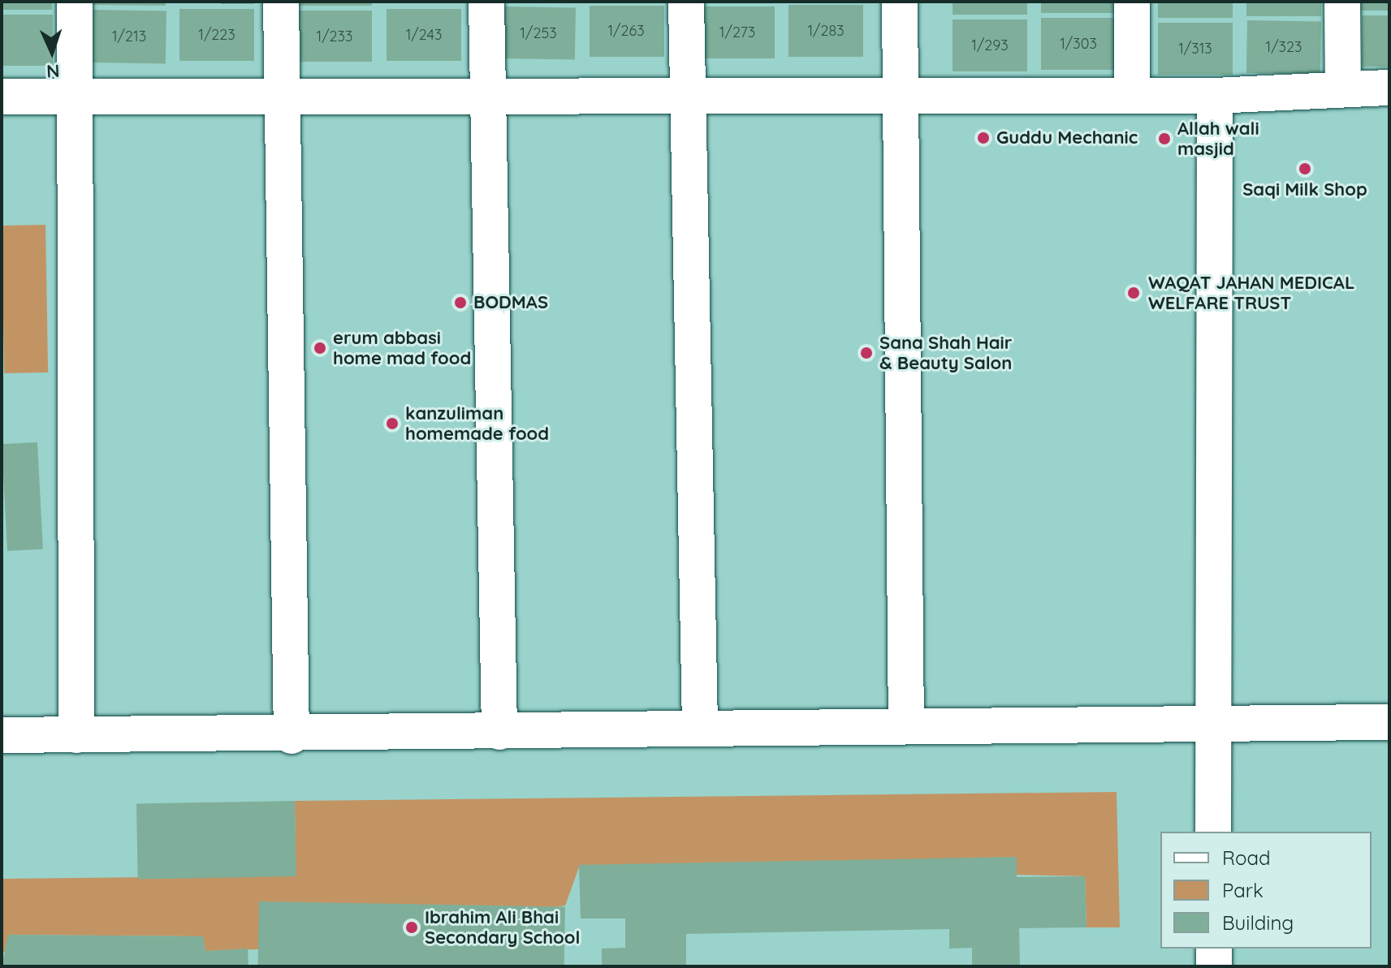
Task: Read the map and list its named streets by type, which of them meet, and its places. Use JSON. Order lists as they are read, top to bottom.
{
  "places": [
    "Guddu Mechanic",
    "Allah wali masjid",
    "Saqi Milk Shop",
    "WAQAT JAHAN MEDICAL WELFARE TRUST",
    "BODMAS",
    "erum abbasi home mad food",
    "Sana Shah Hair & Beauty Salon",
    "kanzuliman homemade food",
    "Ibrahim Ali Bhai Secondary School"
  ],
  "house_numbers": [
    "1/263",
    "1/283",
    "1/273",
    "1/253",
    "1/223",
    "1/243",
    "1/213",
    "1/233",
    "1/303",
    "1/293",
    "1/323",
    "1/313"
  ],
  "legend": ["Road", "Park", "Building"],
  "north": "bottom"
}
